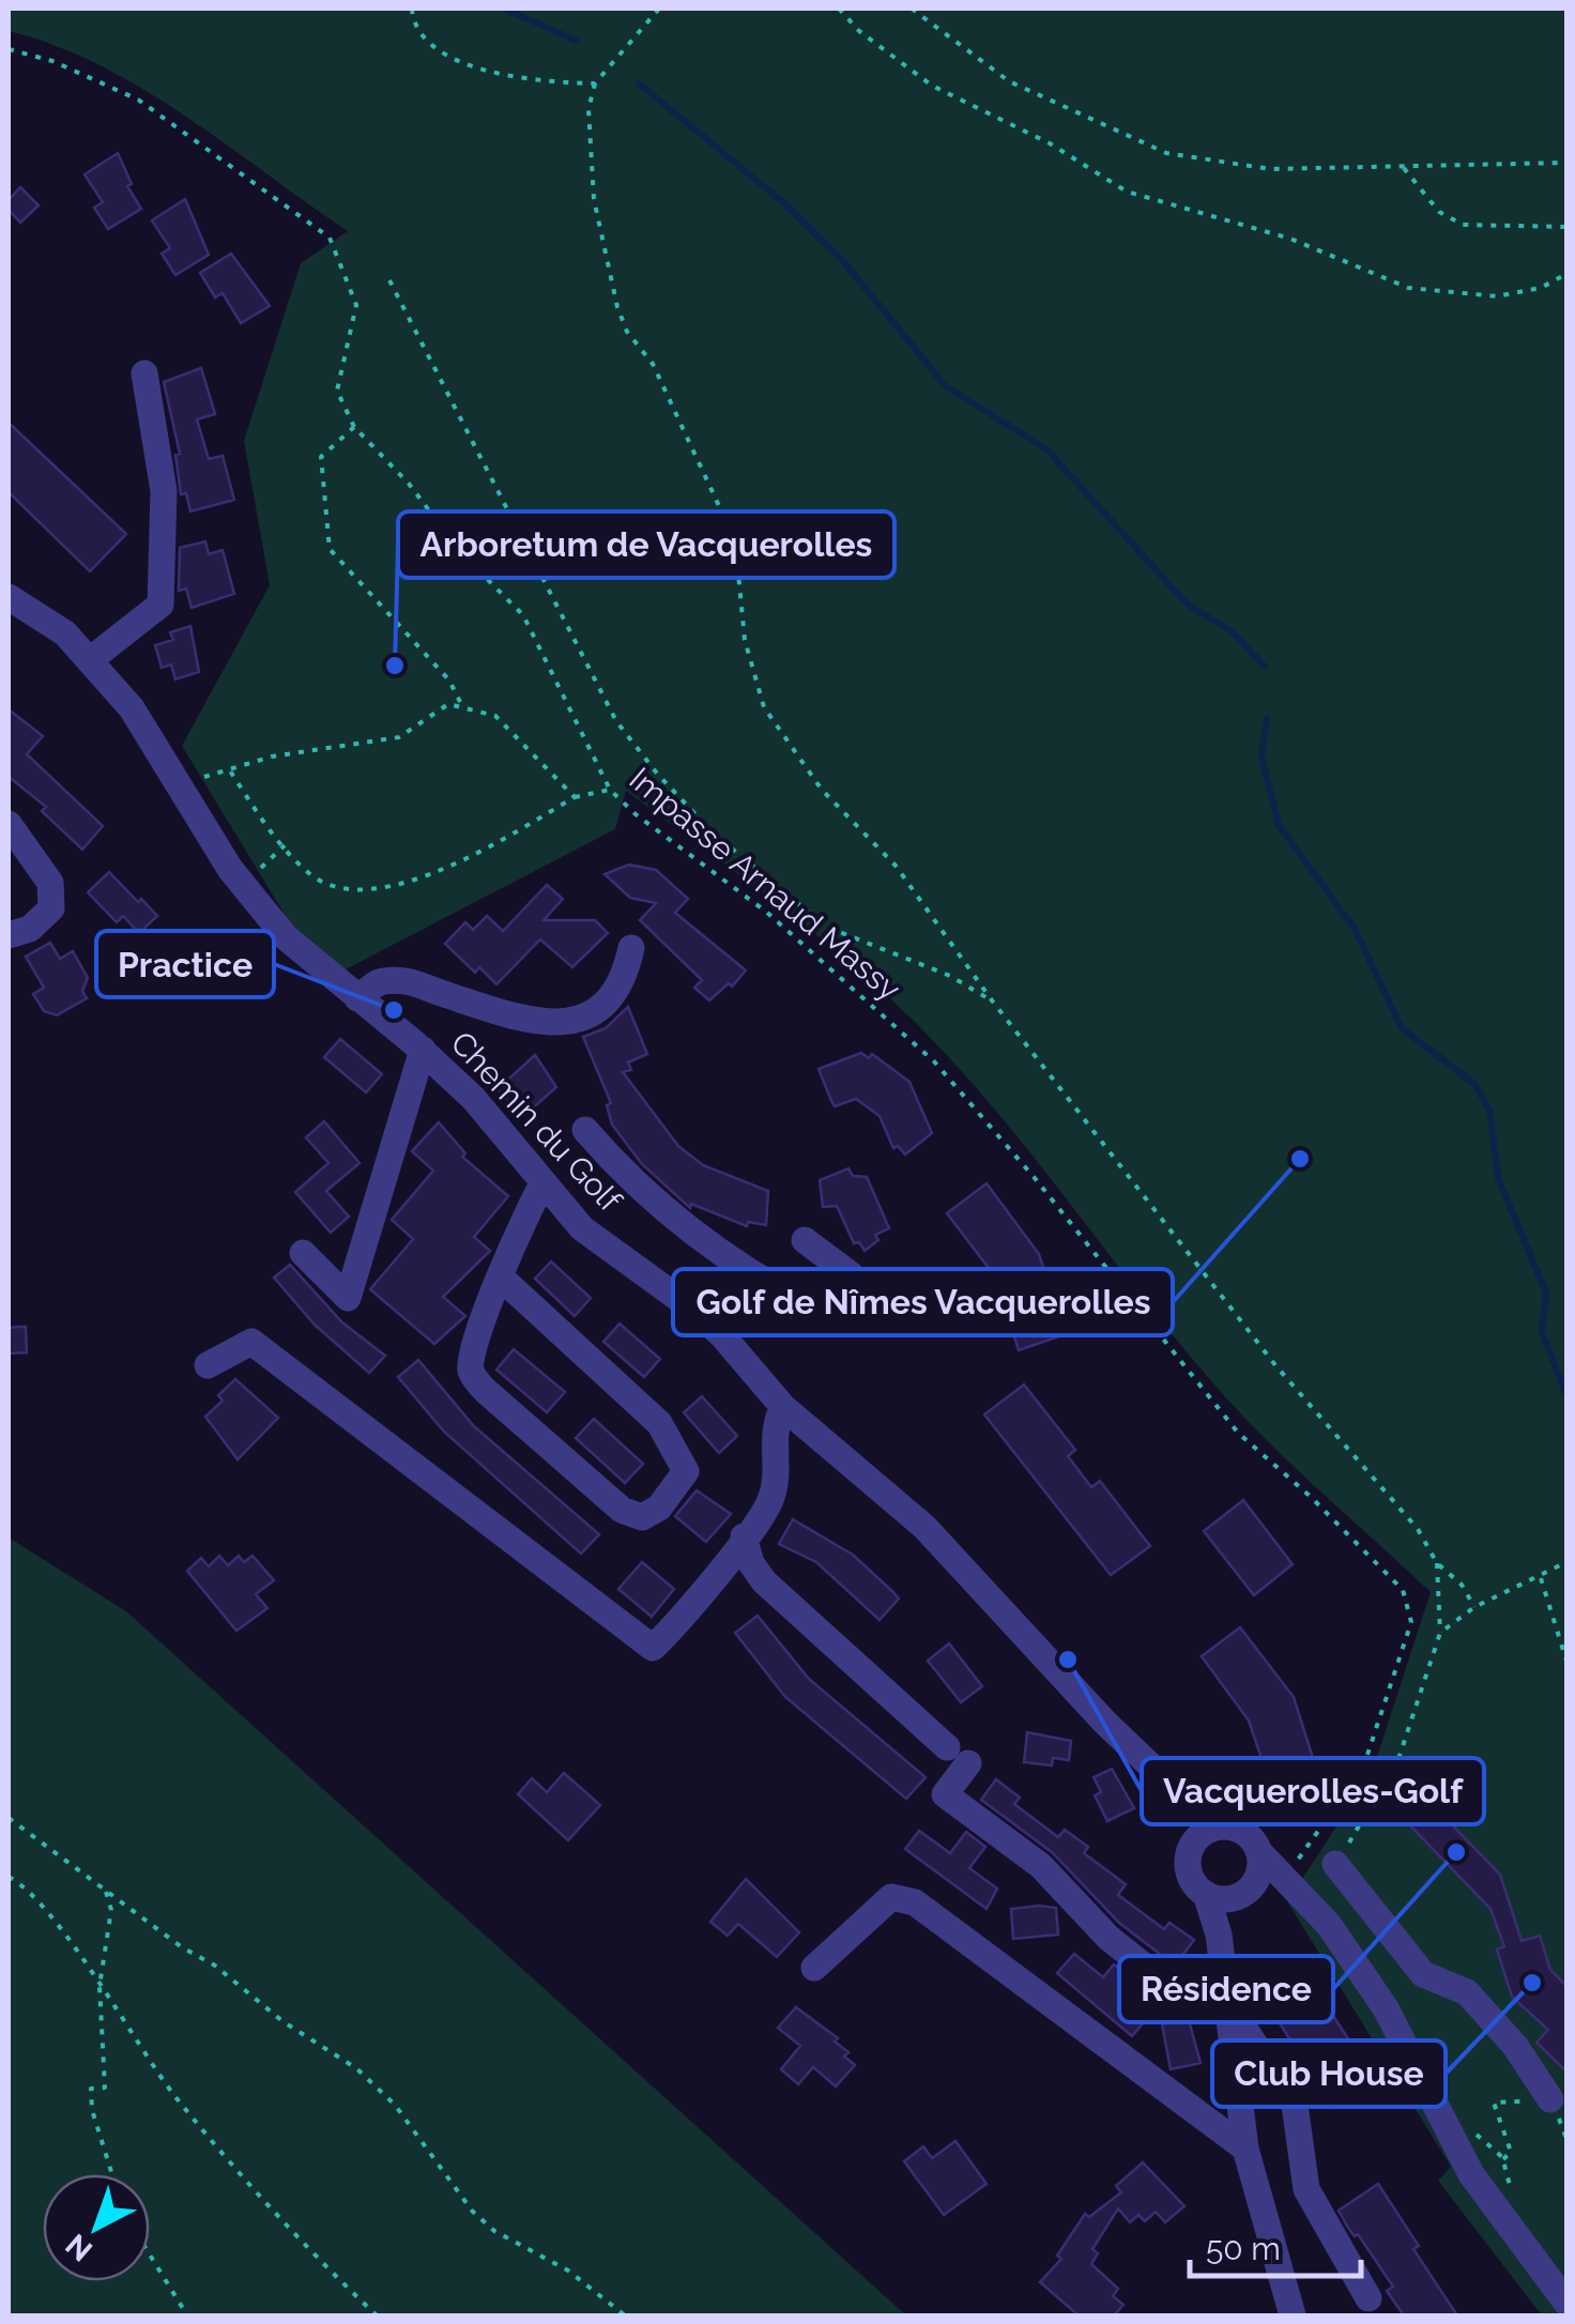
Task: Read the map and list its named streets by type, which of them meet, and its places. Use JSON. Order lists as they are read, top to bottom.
{
  "streets": {
    "street": ["Chemin du Golf"],
    "path": ["Impasse Arnaud Massy"]
  },
  "places": [
    "Arboretum de Vacquerolles",
    "Practice",
    "Golf de Nîmes Vacquerolles",
    "Vacquerolles-Golf",
    "Résidence",
    "Club House"
  ],
  "scale_bar": "50 m",
  "north": "bottom left"
}
